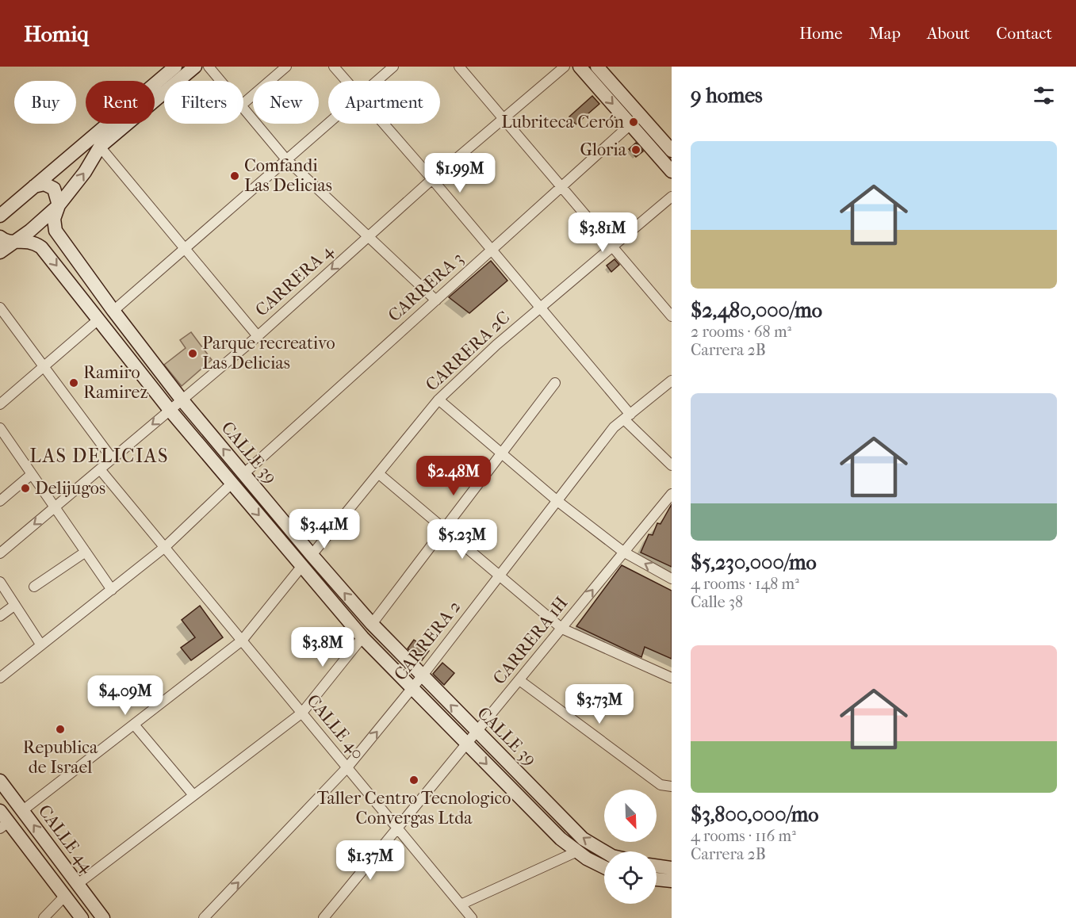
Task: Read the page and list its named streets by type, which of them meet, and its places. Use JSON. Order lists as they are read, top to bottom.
{
  "streets": {
    "street": [
      "CARRERA 4",
      "CARRERA 3",
      "CARRERA 2C",
      "CALLE 39",
      "CARRERA 2",
      "CARRERA 1H",
      "CALLE 40",
      "CALLE 44"
    ]
  },
  "crossings": [
    ["CARRERA 4", "CALLE 39"],
    ["CARRERA 4", "CALLE 40"],
    ["CARRERA 3", "CALLE 39"],
    ["CARRERA 2C", "CALLE 39"],
    ["CALLE 39", "CARRERA 2"],
    ["CALLE 39", "CARRERA 1H"],
    ["CARRERA 2", "CALLE 40"],
    ["CARRERA 1H", "CALLE 40"]
  ],
  "districts": ["LAS DELICIAS"],
  "places": [
    "Lubriteca Cerón",
    "Gloria",
    "Comfandi Las Delicias",
    "Parque recreativo Las Delicias",
    "Ramiro Ramirez",
    "Delijugos",
    "Republica de Israel",
    "Taller Centro Tecnologico Convergas Ltda"
  ],
  "north": "bottom right",
  "page": {
    "header": "Homiq",
    "nav": [
      "Home",
      "Map",
      "About",
      "Contact"
    ],
    "heading": "9 homes",
    "chip": [
      "Buy",
      "Rent",
      "Filters",
      "New",
      "Apartment"
    ],
    "list": [
      {
        "name": "$2,480,000/mo",
        "note": "2 rooms · 68 m² · Carrera 2B"
      },
      {
        "name": "$5,230,000/mo",
        "note": "4 rooms · 148 m² · Calle 38"
      },
      {
        "name": "$3,800,000/mo",
        "note": "4 rooms · 116 m² · Carrera 2B"
      }
    ],
    "price": [
      "$1.99M",
      "$3.81M",
      "$2.48M",
      "$3.41M",
      "$5.23M",
      "$3.8M",
      "$4.09M",
      "$3.73M",
      "$1.37M"
    ]
  }
}
